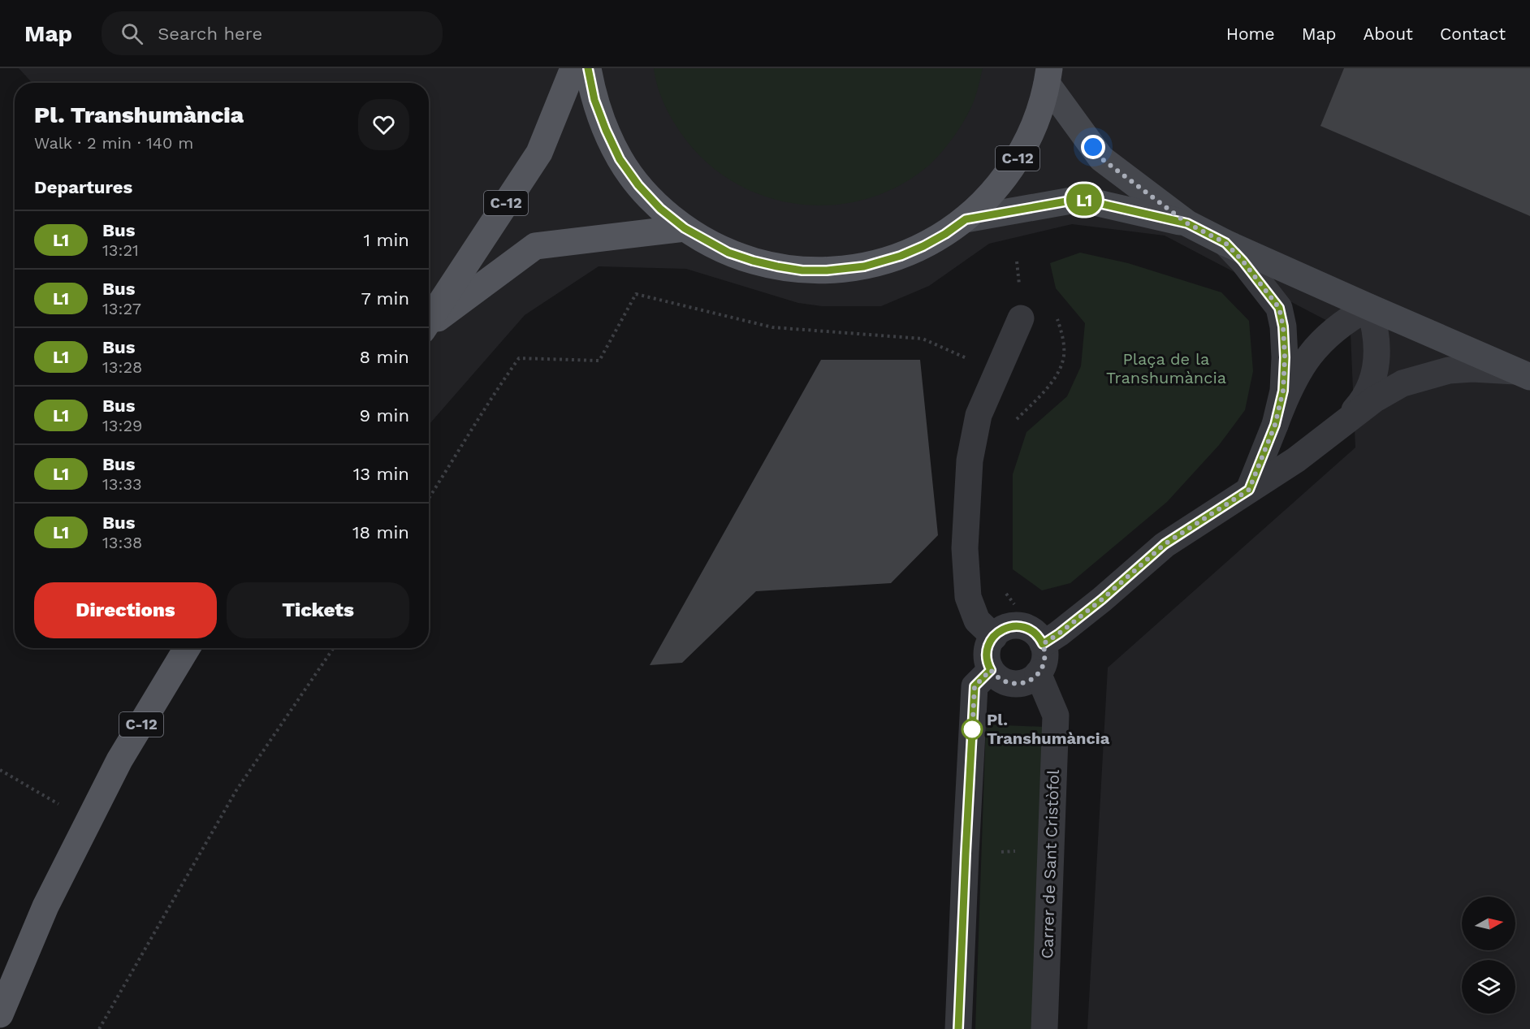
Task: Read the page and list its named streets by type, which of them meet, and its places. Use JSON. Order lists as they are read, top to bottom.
{
  "streets": {
    "main road": ["C-12"],
    "street": ["Carrer de Sant Cristòfol"]
  },
  "parks": ["Plaça de la Transhumància"],
  "places": ["Pl. Transhumància"],
  "lines": ["bus line L1"],
  "north": "right",
  "page": {
    "header": "Map",
    "search": "Search here",
    "nav": [
      "Home",
      "Map",
      "About",
      "Contact"
    ],
    "on_map": "L1",
    "heading": [
      ["Pl. Transhumància", "Walk · 2 min · 140 m"],
      "Departures"
    ],
    "list": [
      {
        "mark": "L1",
        "name": "Bus",
        "note": "13:21",
        "value": "1 min"
      },
      {
        "mark": "L1",
        "name": "Bus",
        "note": "13:27",
        "value": "7 min"
      },
      {
        "mark": "L1",
        "name": "Bus",
        "note": "13:28",
        "value": "8 min"
      },
      {
        "mark": "L1",
        "name": "Bus",
        "note": "13:29",
        "value": "9 min"
      },
      {
        "mark": "L1",
        "name": "Bus",
        "note": "13:33",
        "value": "13 min"
      },
      {
        "mark": "L1",
        "name": "Bus",
        "note": "13:38",
        "value": "18 min"
      }
    ],
    "buttons": ["Directions", "Tickets"]
  }
}
